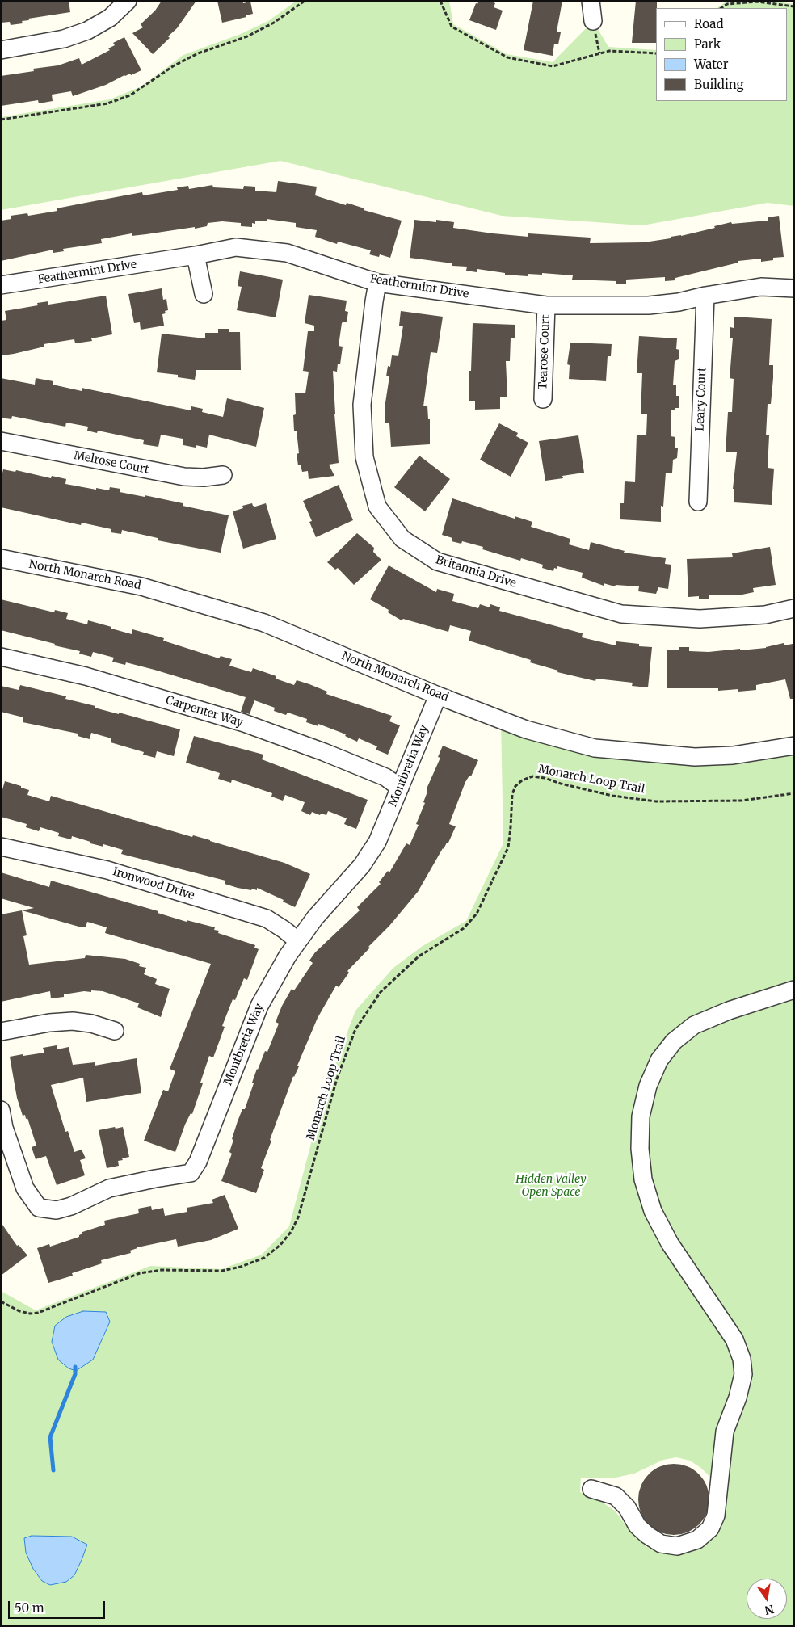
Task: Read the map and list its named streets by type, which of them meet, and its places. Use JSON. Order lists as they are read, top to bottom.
{
  "streets": {
    "street": [
      "Feathermint Drive",
      "Tearose Court",
      "Leary Court",
      "Melrose Court",
      "Britannia Drive",
      "North Monarch Road",
      "Carpenter Way",
      "Montbretia Way",
      "Ironwood Drive"
    ],
    "path": ["Monarch Loop Trail"]
  },
  "crossings": [
    ["Feathermint Drive", "Tearose Court"],
    ["Feathermint Drive", "Leary Court"],
    ["Feathermint Drive", "Britannia Drive"],
    ["North Monarch Road", "Montbretia Way"],
    ["Carpenter Way", "Montbretia Way"],
    ["Montbretia Way", "Ironwood Drive"]
  ],
  "parks": ["Hidden Valley Open Space"],
  "legend": [
    "Road",
    "Park",
    "Water",
    "Building"
  ],
  "scale_bar": "50 m",
  "north": "bottom"
}
